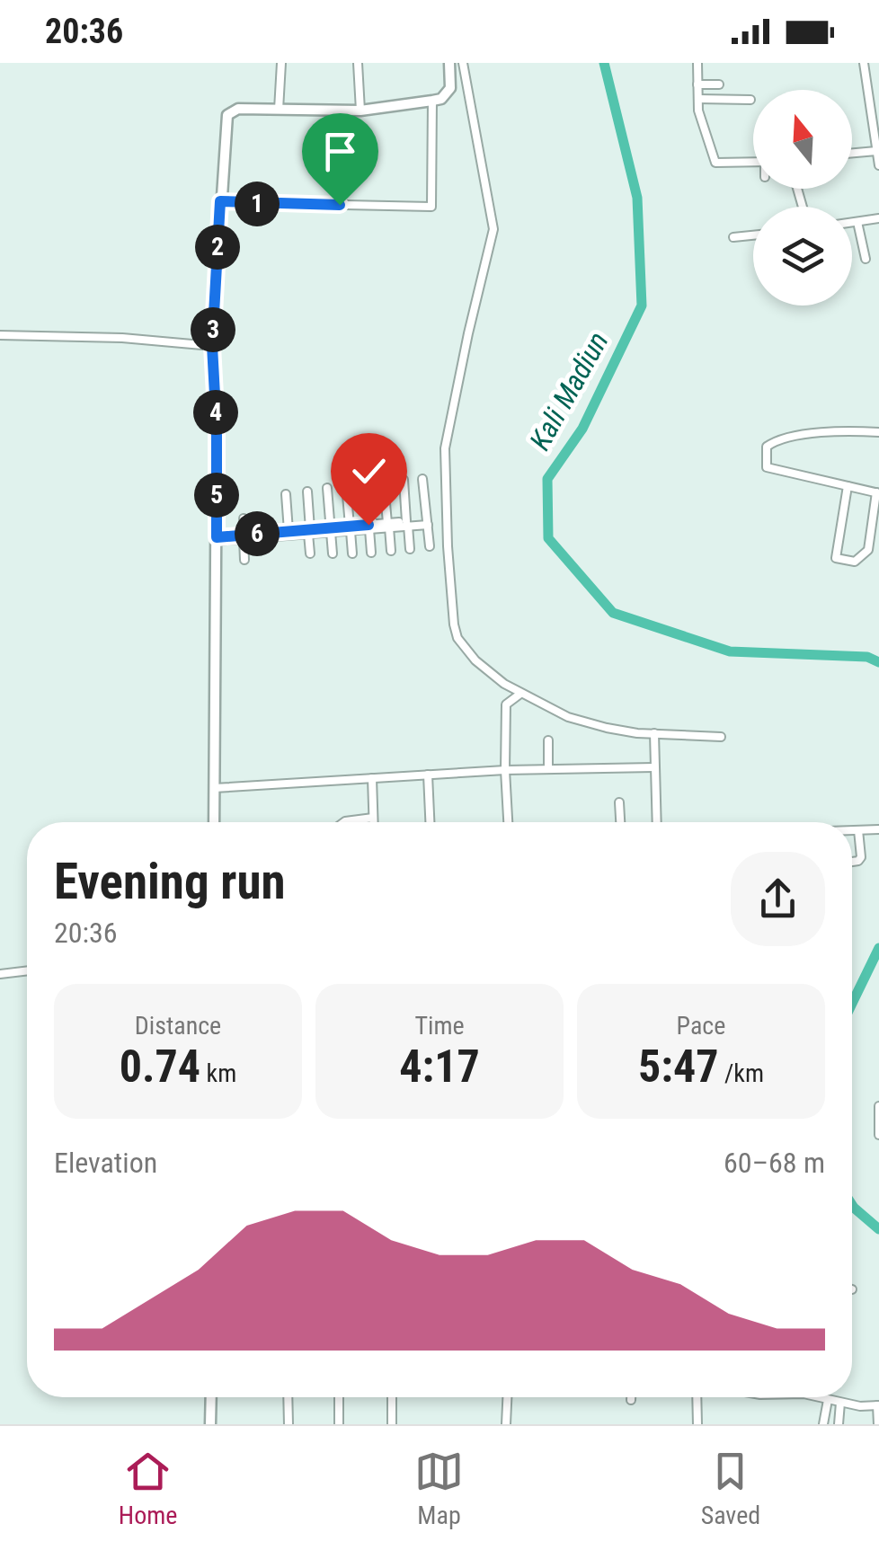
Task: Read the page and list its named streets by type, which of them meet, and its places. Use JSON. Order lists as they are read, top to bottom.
{
  "water": ["Kali Madiun"],
  "north": "top",
  "page": {
    "status": "20:36",
    "pins": [
      "1",
      "2",
      "3",
      "4",
      "5",
      "6"
    ],
    "heading": ["Evening run", "20:36"],
    "stats": [
      ["Distance", "0.74 km"],
      ["Time", "4:17"],
      ["Pace", "5:47 /km"]
    ],
    "chart": ["Elevation", "60–68 m"],
    "tabs": ["Home", "Map", "Saved"]
  }
}
